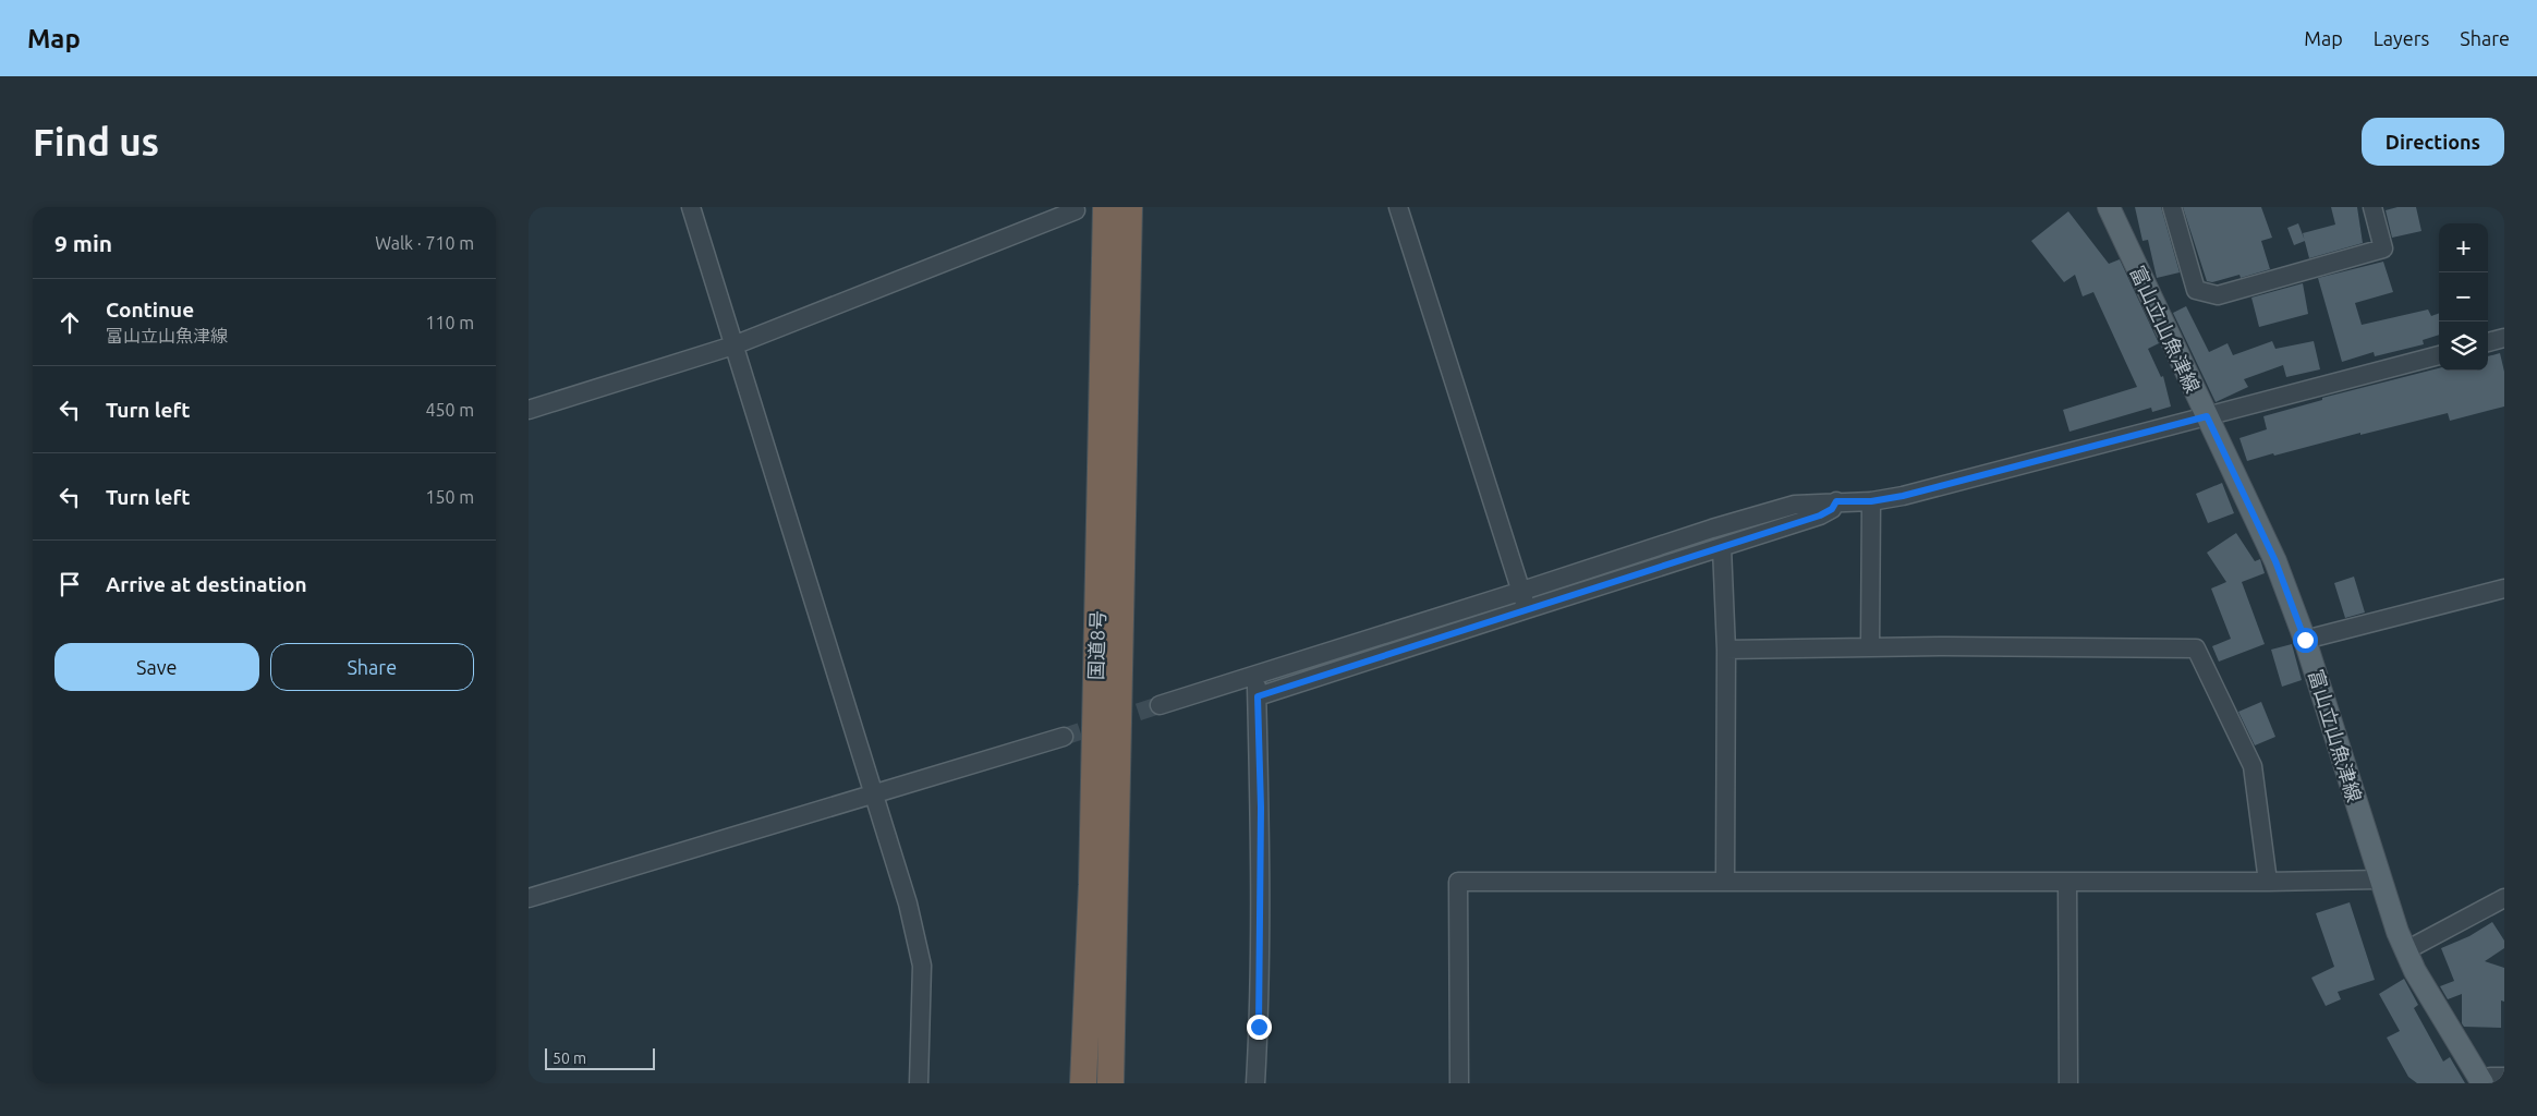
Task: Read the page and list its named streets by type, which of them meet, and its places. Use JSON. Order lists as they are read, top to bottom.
{
  "streets": {
    "highway": ["国道8号"],
    "main road": ["富山立山魚津線"]
  },
  "scale_bar": "50 m",
  "page": {
    "header": "Map",
    "nav": ["Map", "Layers", "Share"],
    "buttons": [
      "Directions",
      ["Save", "Share"]
    ],
    "title": "Find us",
    "heading": ["9 min", "Walk · 710 m"],
    "map_buttons": ["+", "−"],
    "list": [
      ["Continue", "富山立山魚津線", "110 m"],
      ["Turn left", "450 m"],
      ["Turn left", "150 m"],
      "Arrive at destination"
    ],
    "scale": "50 m"
  }
}
